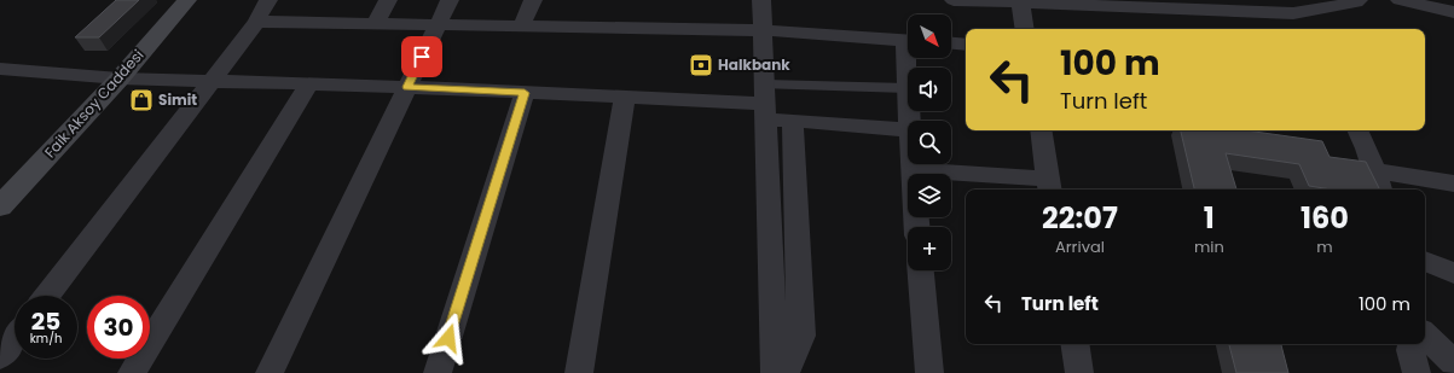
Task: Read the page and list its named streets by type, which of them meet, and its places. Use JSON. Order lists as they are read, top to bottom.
{
  "streets": {
    "main road": ["Faik Aksoy Caddesi"]
  },
  "places": {
    "bank": ["Halkbank"],
    "shop": ["Simit"]
  },
  "north": "bottom right",
  "page": {
    "map_buttons": "+",
    "turn": ["100 m", "Turn left"],
    "eta": [
      "22:07",
      "Arrival",
      "1",
      "min",
      "160",
      "m"
    ],
    "list": [
      {
        "name": "Turn left",
        "value": "100 m"
      }
    ],
    "speed": "25 km/h",
    "limit": "30"
  }
}
